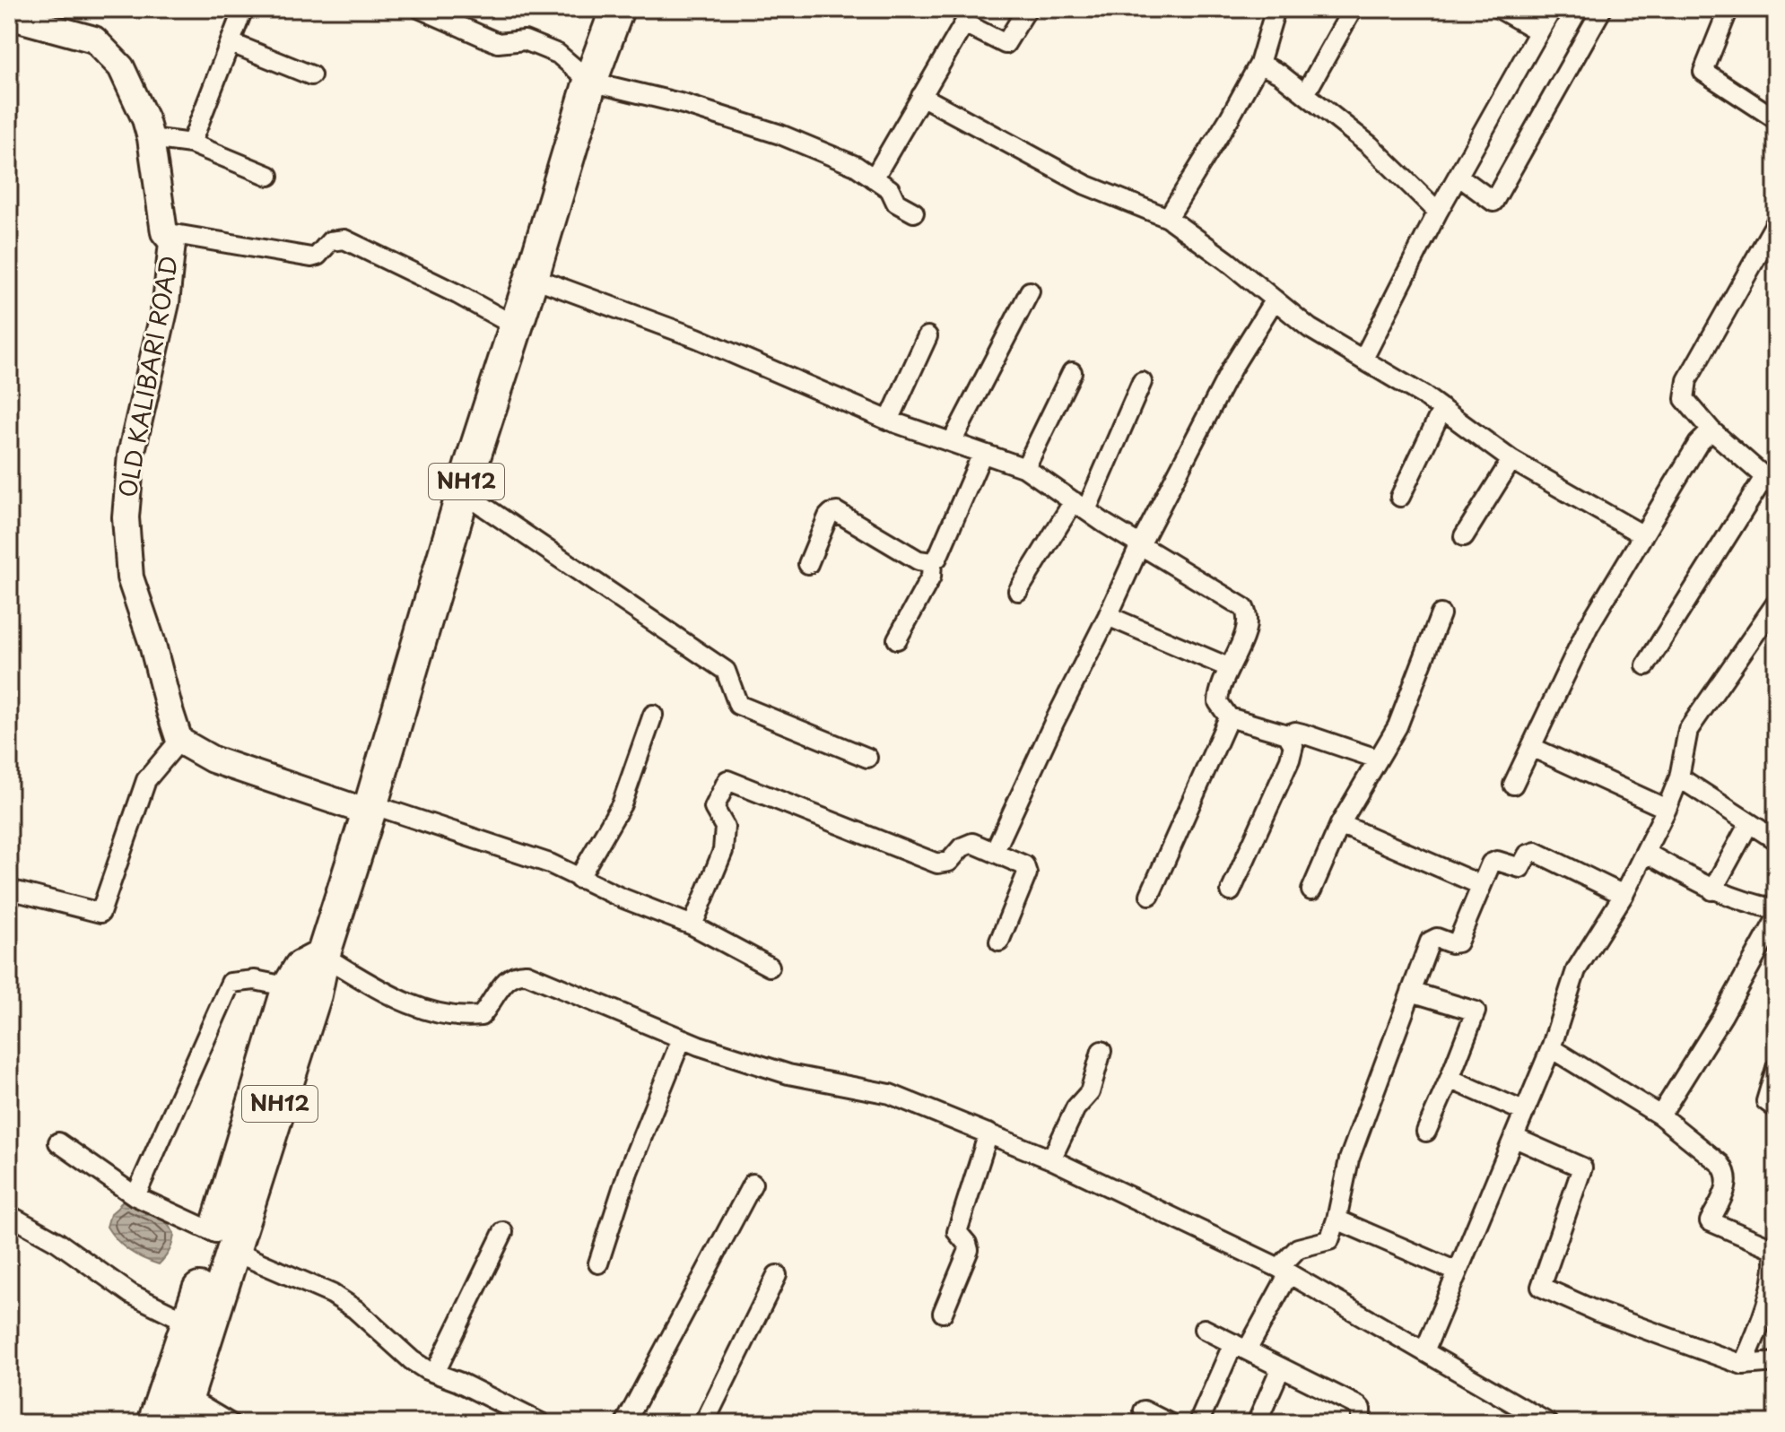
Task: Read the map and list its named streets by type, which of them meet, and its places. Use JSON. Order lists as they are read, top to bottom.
{
  "streets": {
    "highway": ["NH12"],
    "street": ["OLD KALIBARI ROAD"]
  }
}
